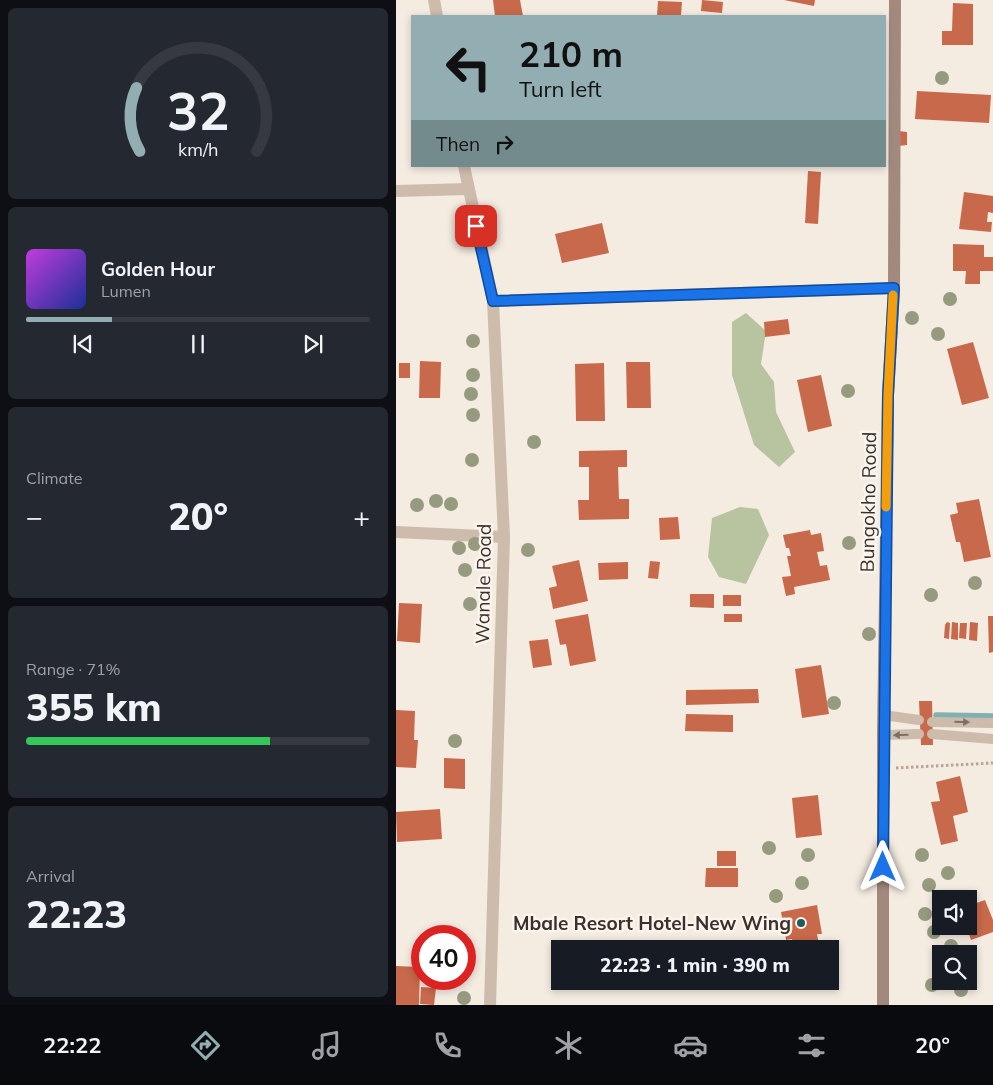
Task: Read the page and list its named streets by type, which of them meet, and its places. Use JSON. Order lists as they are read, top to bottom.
{
  "streets": {
    "street": ["Bungokho Road", "Wanale Road"]
  },
  "places": ["Mbale Resort Hotel-New Wing"],
  "page": {
    "turn": ["210 m", "Turn left"],
    "then": "Then",
    "song": ["Golden Hour", "Lumen"],
    "tile": [
      "Climate",
      ["Range · 71%", "355 km"],
      ["Arrival", "22:23"]
    ],
    "heat": ["−", "20°", "+"],
    "limit": "40",
    "trip": "22:23 · 1 min · 390 m",
    "tabs": ["22:22", "20°"],
    "gauge": ["32", "km/h"]
  }
}
